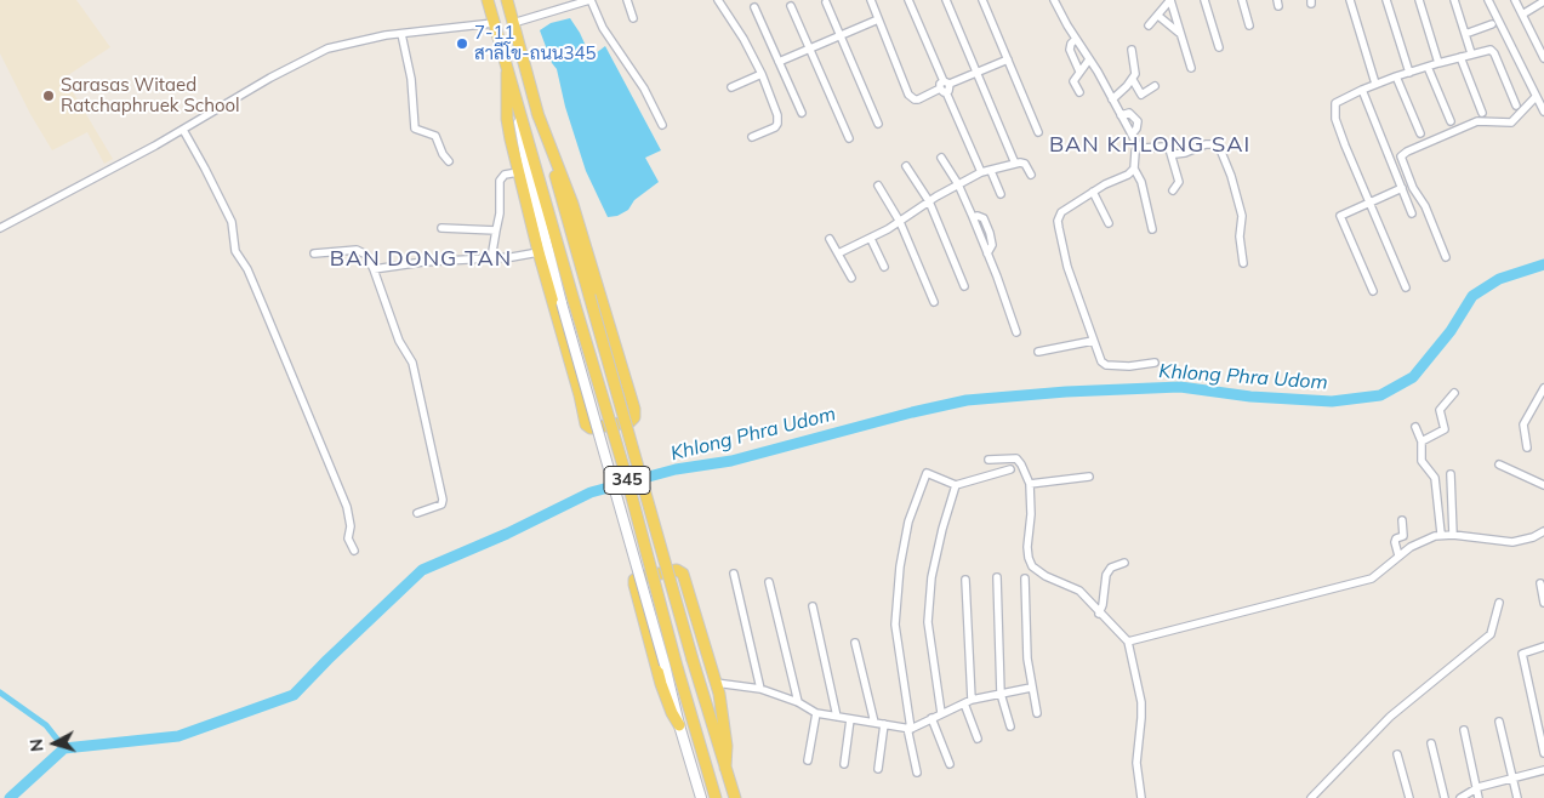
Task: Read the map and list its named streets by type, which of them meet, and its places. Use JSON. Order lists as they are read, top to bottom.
{
  "streets": {
    "main road": ["345"]
  },
  "districts": ["BAN KHLONG SAI", "BAN DONG TAN"],
  "water": ["Khlong Phra Udom"],
  "places": ["7-11 สาลีโข-ถนน345", "Sarasas Witaed Ratchaphruek School"],
  "north": "left"
}
